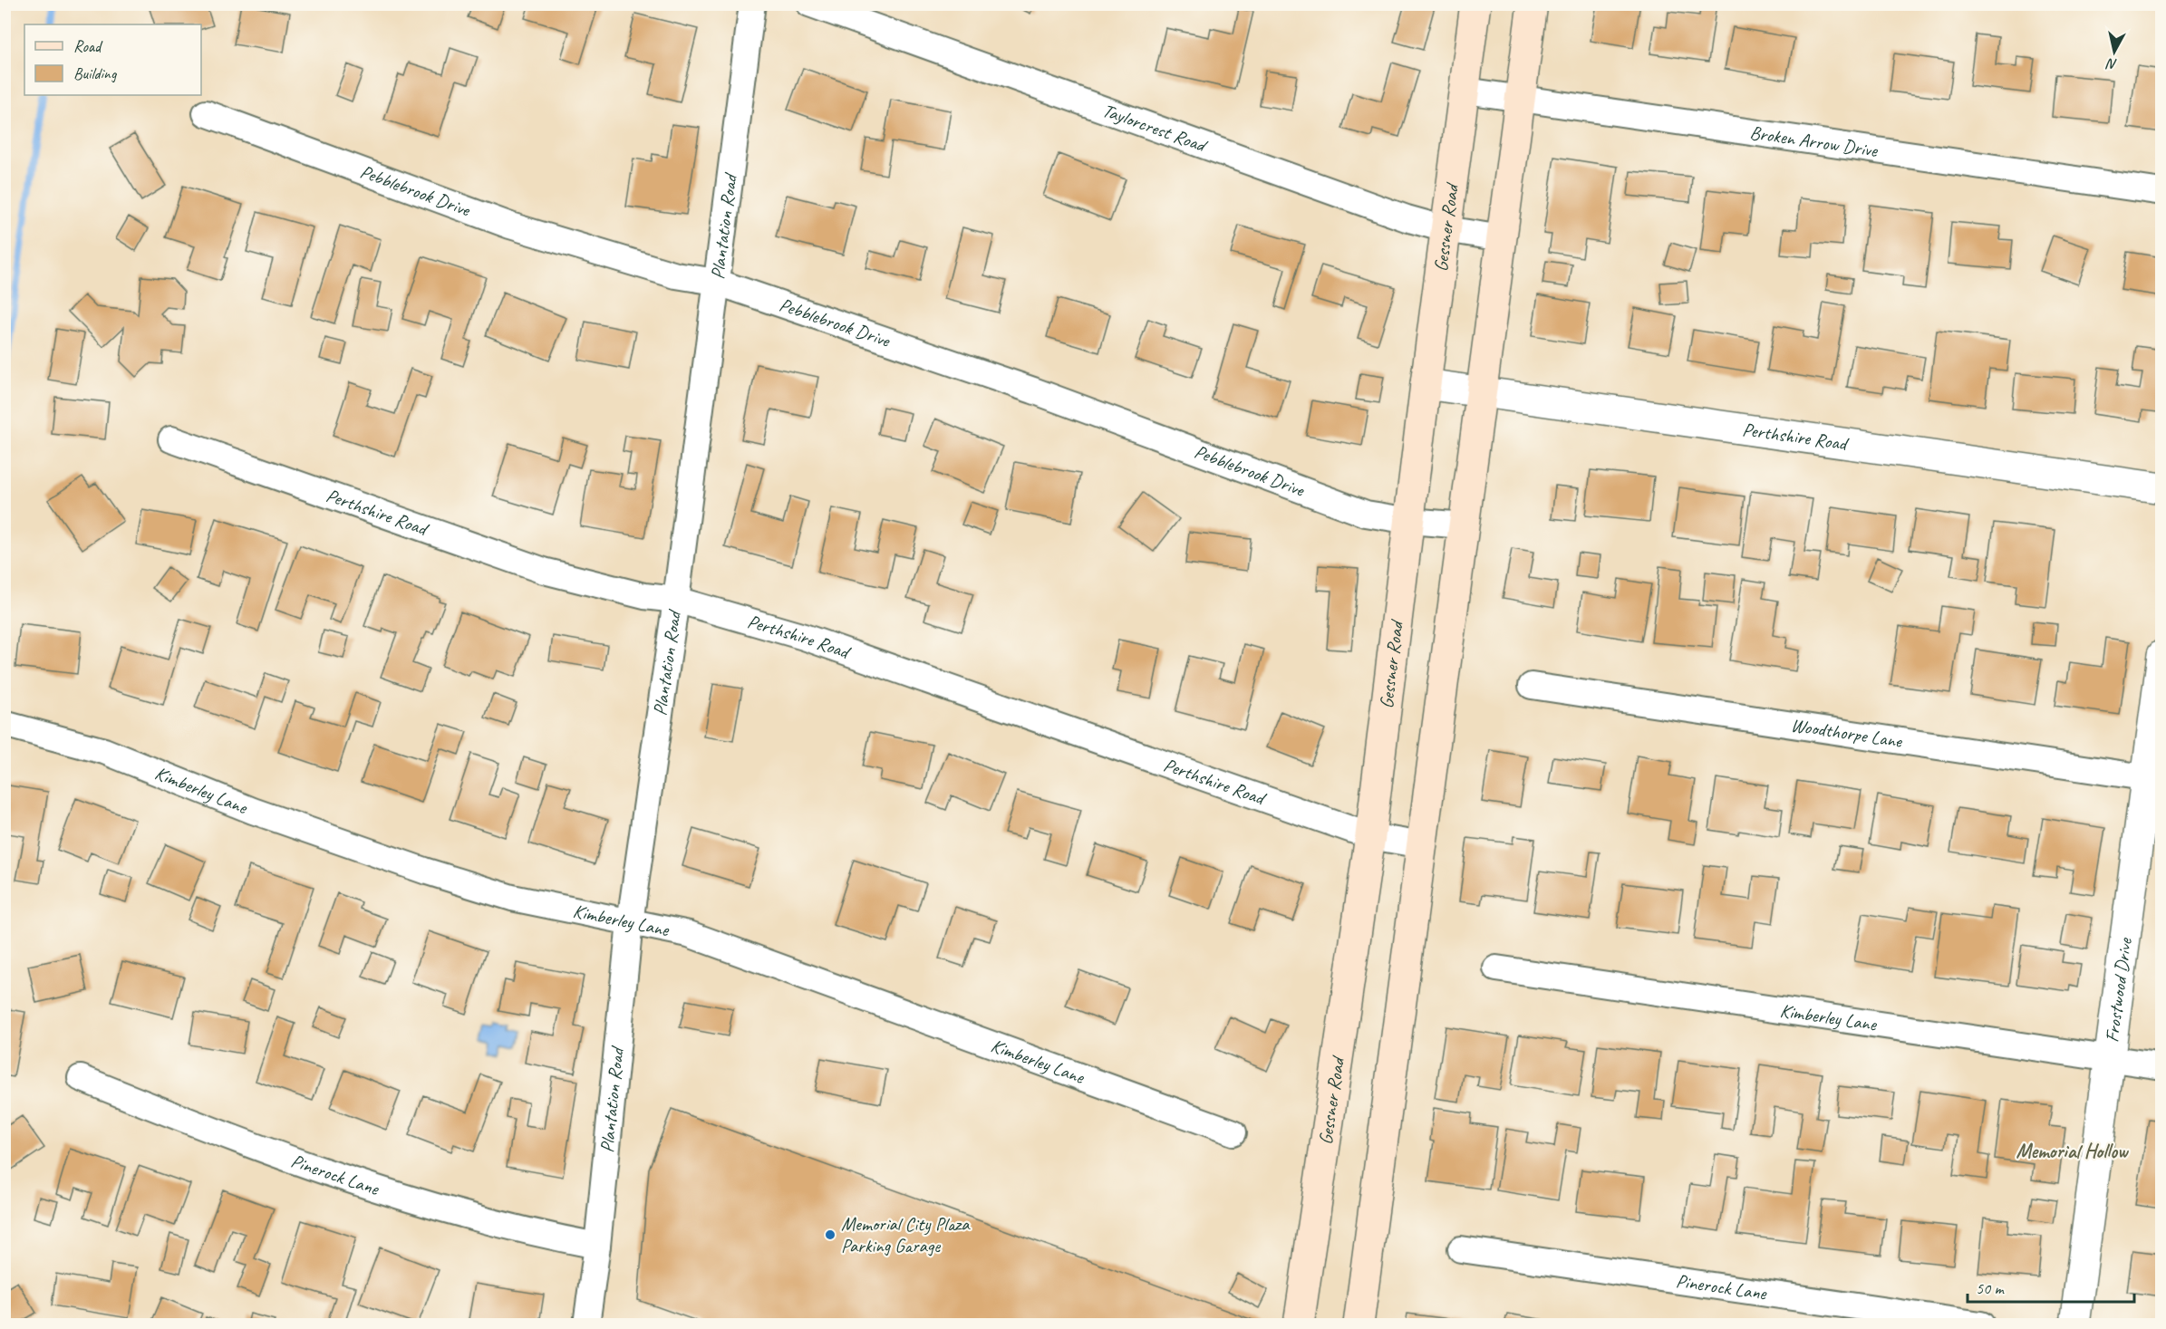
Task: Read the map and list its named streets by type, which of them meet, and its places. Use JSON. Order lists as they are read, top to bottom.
{
  "streets": {
    "main road": ["Gessner Road"],
    "street": [
      "Taylorcrest Road",
      "Broken Arrow Drive",
      "Pebblebrook Drive",
      "Plantation Road",
      "Perthshire Road",
      "Woodthorpe Lane",
      "Kimberley Lane",
      "Frostwood Drive",
      "Pinerock Lane"
    ]
  },
  "crossings": [
    ["Taylorcrest Road", "Gessner Road"],
    ["Broken Arrow Drive", "Gessner Road"],
    ["Pebblebrook Drive", "Plantation Road"],
    ["Pebblebrook Drive", "Gessner Road"],
    ["Plantation Road", "Perthshire Road"],
    ["Plantation Road", "Kimberley Lane"],
    ["Plantation Road", "Pinerock Lane"],
    ["Gessner Road", "Perthshire Road"],
    ["Woodthorpe Lane", "Frostwood Drive"],
    ["Kimberley Lane", "Frostwood Drive"]
  ],
  "districts": ["Memorial Hollow"],
  "places": ["Memorial City Plaza Parking Garage"],
  "legend": ["Road", "Building"],
  "scale_bar": "50 m",
  "north": "bottom"
}
